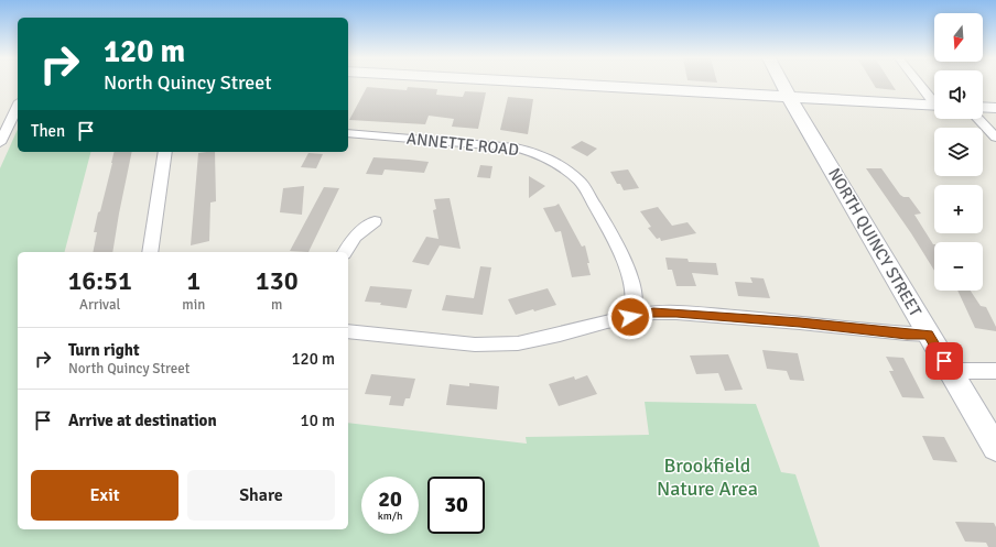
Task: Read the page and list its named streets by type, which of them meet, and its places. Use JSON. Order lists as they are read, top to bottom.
{
  "streets": {
    "main road": ["NORTH QUINCY STREET"],
    "street": ["ANNETTE ROAD"]
  },
  "parks": ["Brookfield Nature Area"],
  "north": "bottom",
  "page": {
    "map_buttons": ["+", "−"],
    "turn": ["120 m", "North Quincy Street"],
    "then": "Then",
    "eta": [
      "16:51",
      "Arrival",
      "1",
      "min",
      "130",
      "m"
    ],
    "list": [
      {
        "name": "Turn right",
        "note": "North Quincy Street",
        "value": "120 m"
      },
      {
        "name": "Arrive at destination",
        "value": "10 m"
      }
    ],
    "buttons": ["Exit", "Share"],
    "speed": "20 km/h",
    "limit": "30"
  }
}
